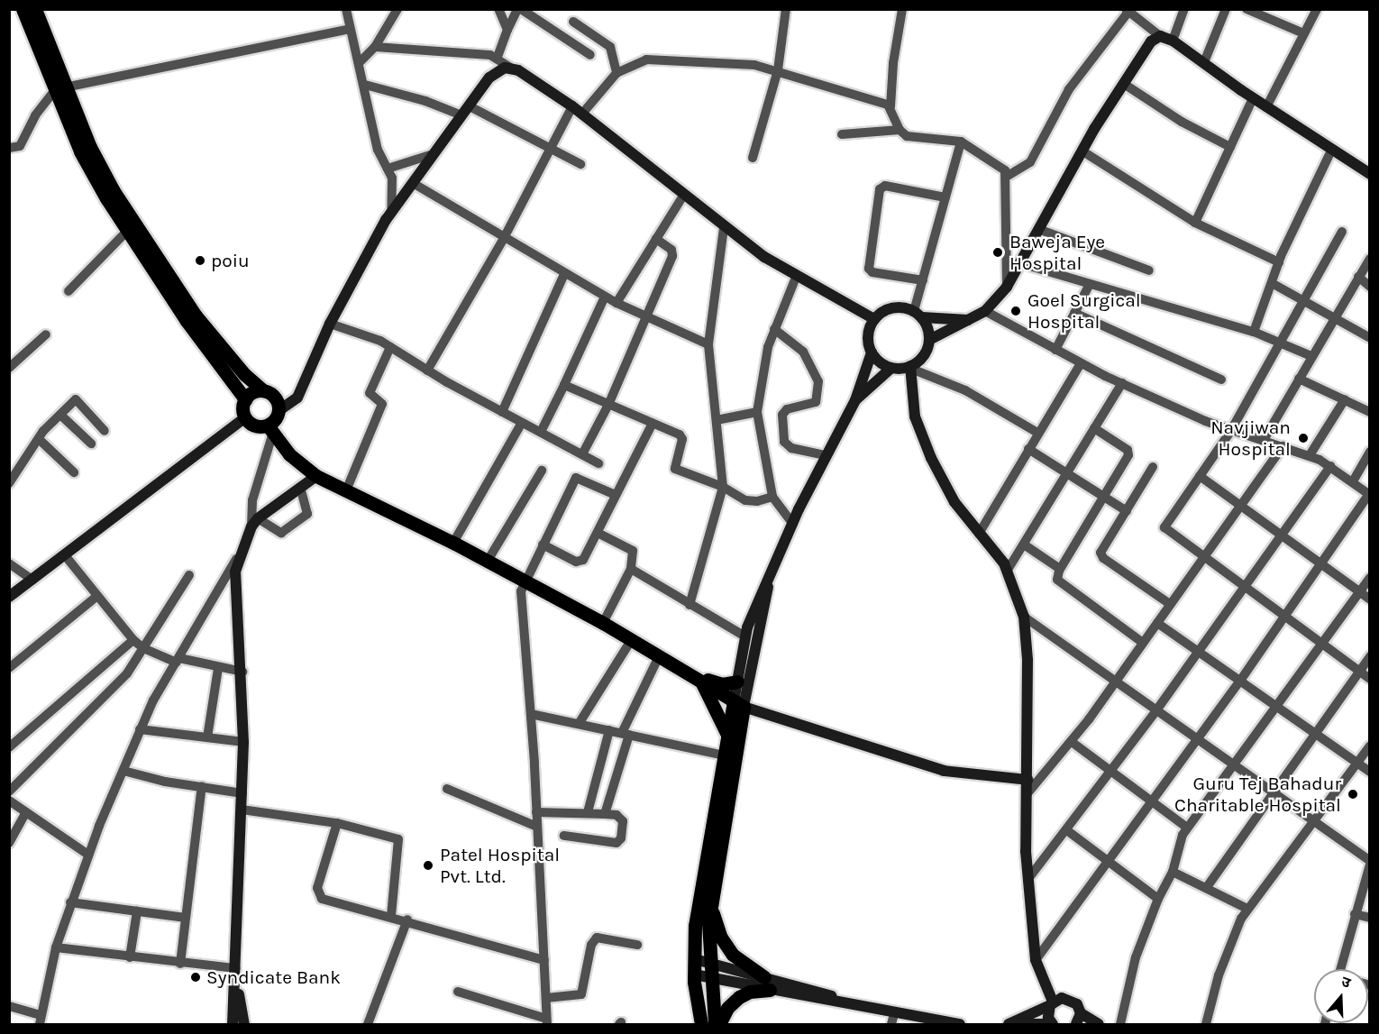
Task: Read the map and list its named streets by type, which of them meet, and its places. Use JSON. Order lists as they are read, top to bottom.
{
  "places": [
    "Baweja Eye Hospital",
    "poiu",
    "Goel Surgical Hospital",
    "Navjiwan Hospital",
    "Guru Tej Bahadur Charitable Hospital",
    "Patel Hospital Pvt. Ltd.",
    "Syndicate Bank"
  ],
  "north": "top"
}
